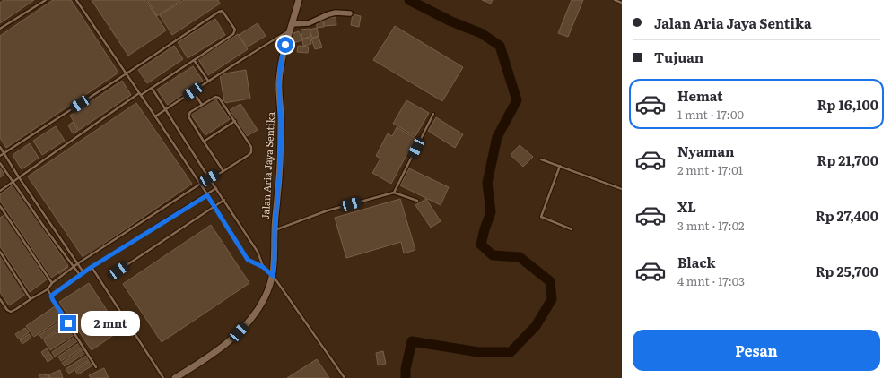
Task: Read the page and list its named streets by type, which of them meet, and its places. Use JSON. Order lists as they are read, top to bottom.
{
  "streets": {
    "street": ["Jalan Aria Jaya Sentika"]
  },
  "page": {
    "banner": ["Jalan Aria Jaya Sentika", "Tujuan"],
    "list": [
      {
        "name": "Hemat",
        "note": "1 mnt · 17:00",
        "value": "Rp 16,100"
      },
      {
        "name": "Nyaman",
        "note": "2 mnt · 17:01",
        "value": "Rp 21,700"
      },
      {
        "name": "XL",
        "note": "3 mnt · 17:02",
        "value": "Rp 27,400"
      },
      {
        "name": "Black",
        "note": "4 mnt · 17:03",
        "value": "Rp 25,700"
      }
    ],
    "bubble": "2 mnt",
    "buttons": "Pesan"
  }
}
